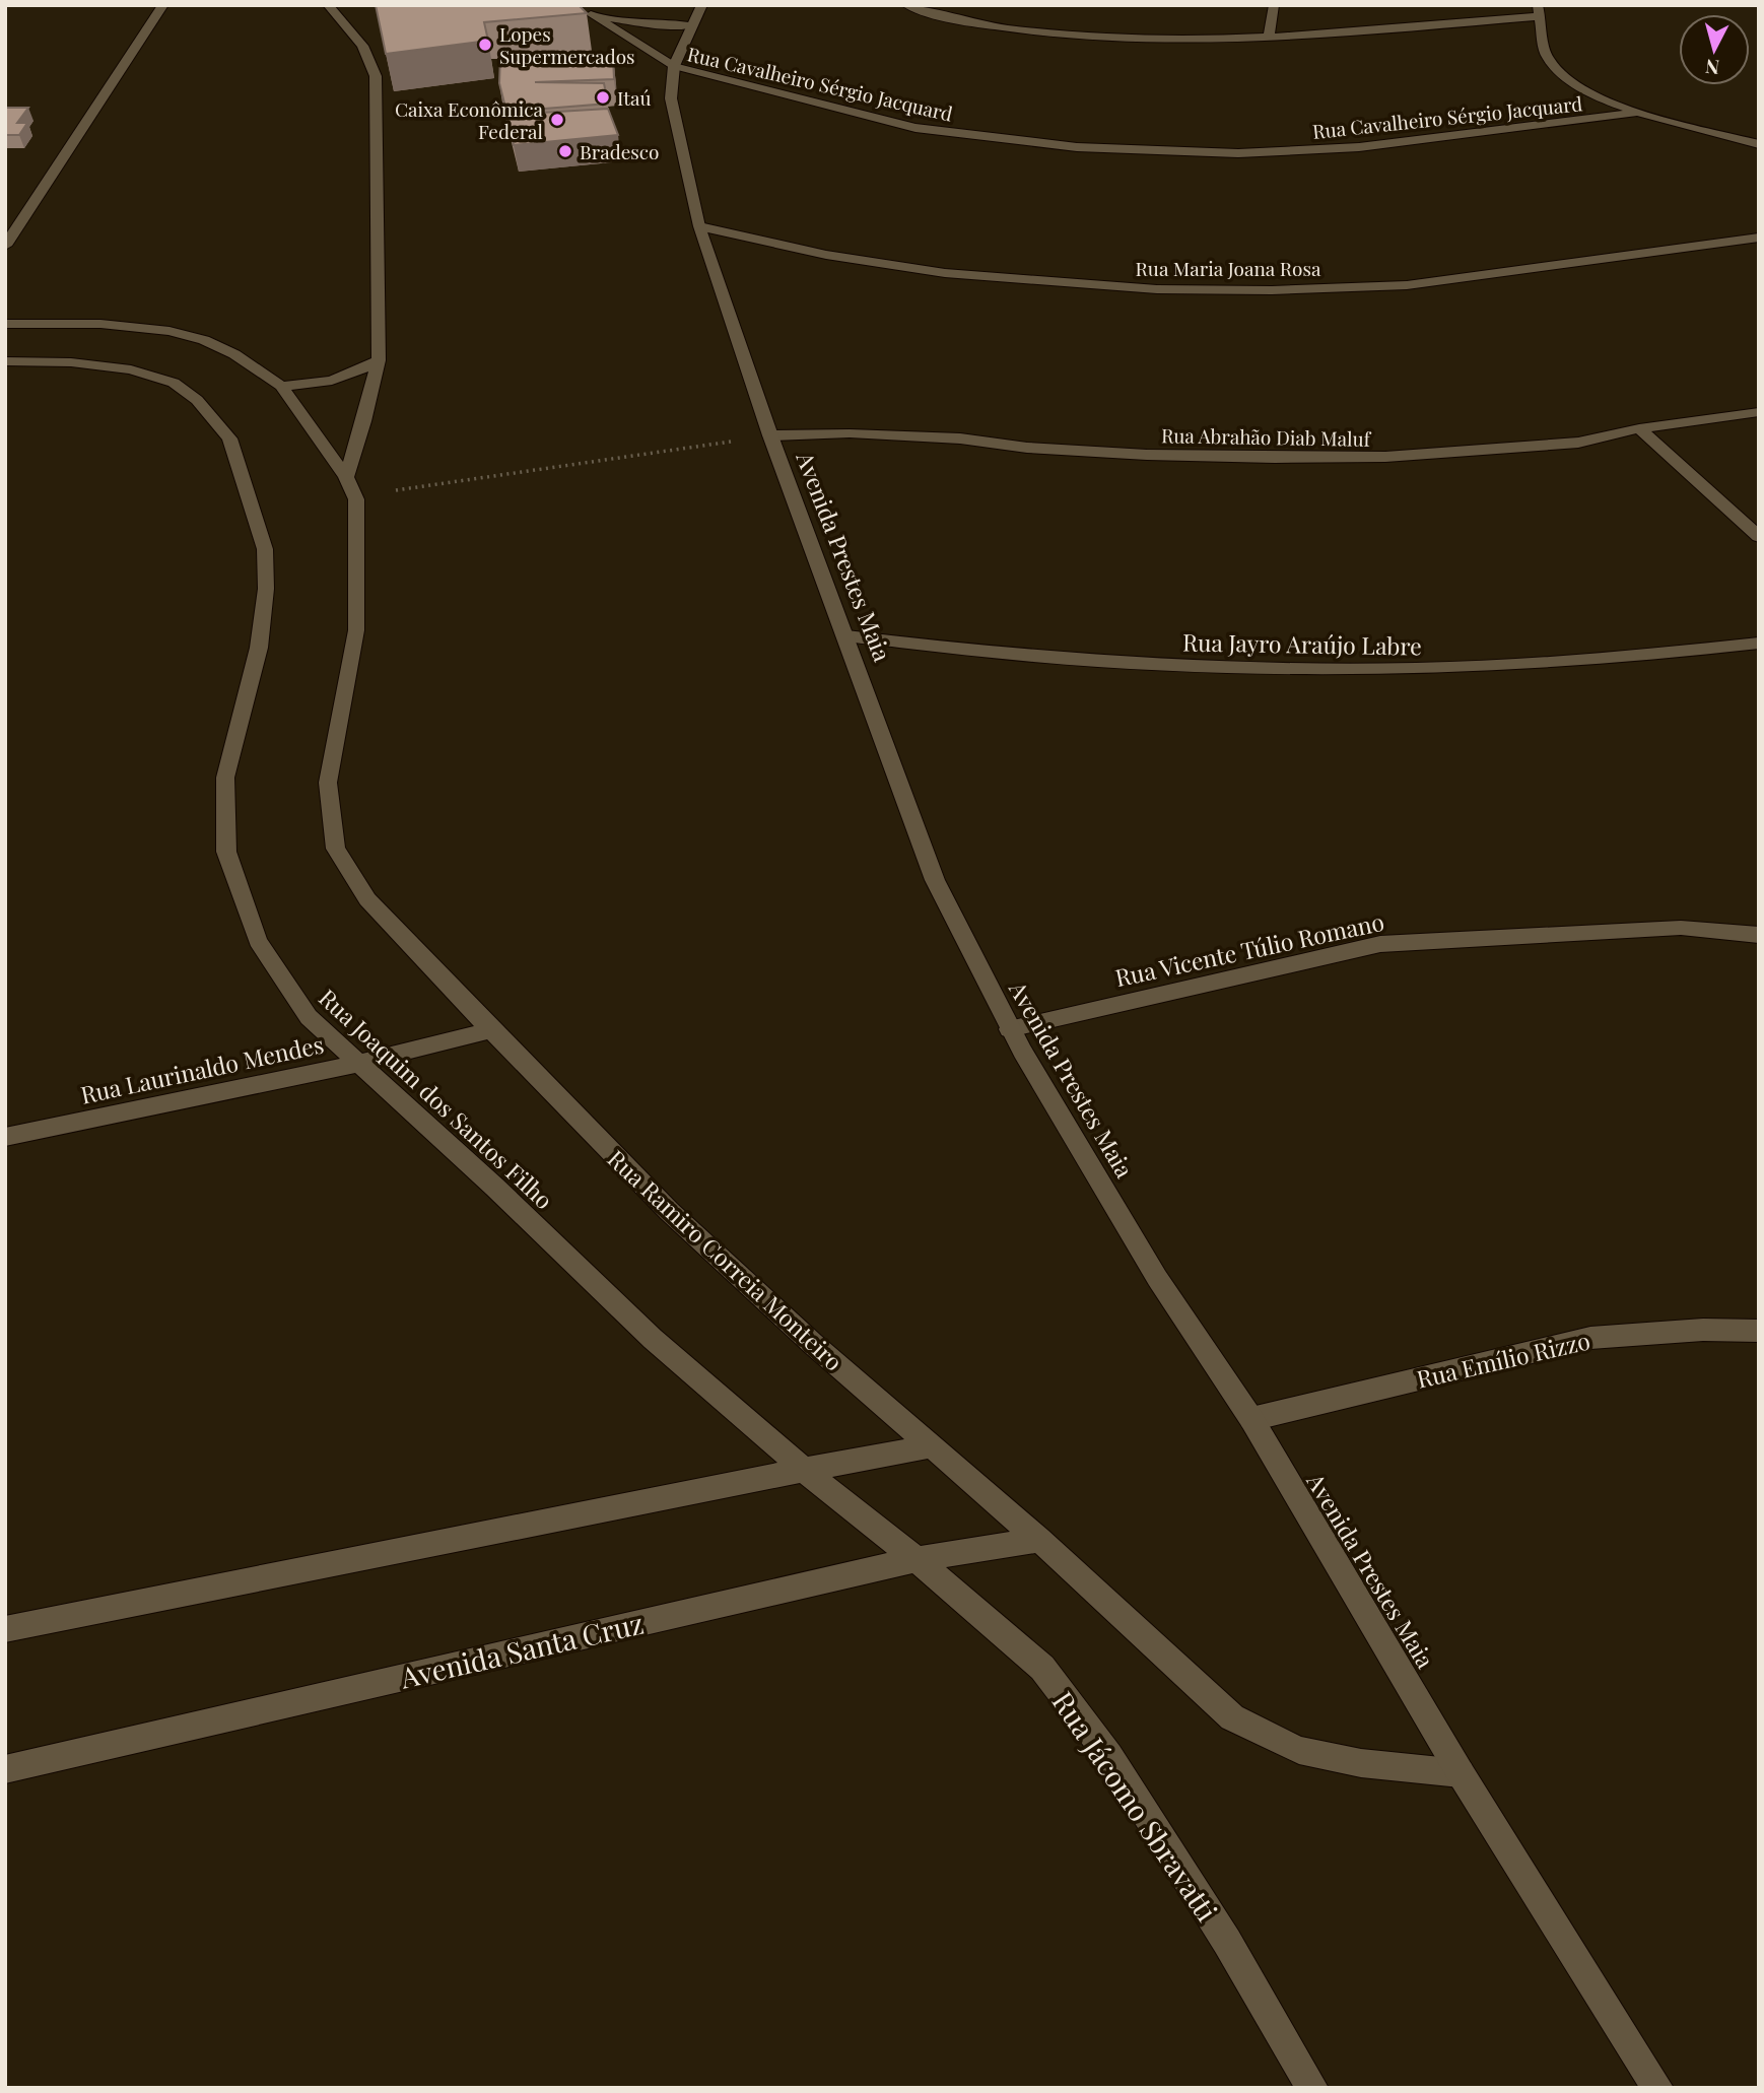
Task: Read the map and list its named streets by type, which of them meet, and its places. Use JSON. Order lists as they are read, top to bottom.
{
  "streets": {
    "street": [
      "Rua Cavalheiro Sérgio Jacquard",
      "Rua Maria Joana Rosa",
      "Rua Abrahão Diab Maluf",
      "Avenida Prestes Maia",
      "Rua Jayro Araújo Labre",
      "Rua Vicente Túlio Romano",
      "Rua Laurinaldo Mendes",
      "Rua Joaquim dos Santos Filho",
      "Rua Ramiro Correia Monteiro",
      "Rua Emílio Rizzo",
      "Avenida Santa Cruz",
      "Rua Jácomo Sbravatti"
    ]
  },
  "crossings": [
    ["Rua Cavalheiro Sérgio Jacquard", "Avenida Prestes Maia"],
    ["Rua Maria Joana Rosa", "Avenida Prestes Maia"],
    ["Rua Abrahão Diab Maluf", "Avenida Prestes Maia"],
    ["Avenida Prestes Maia", "Rua Jayro Araújo Labre"],
    ["Avenida Prestes Maia", "Rua Vicente Túlio Romano"],
    ["Avenida Prestes Maia", "Rua Ramiro Correia Monteiro"],
    ["Avenida Prestes Maia", "Rua Emílio Rizzo"],
    ["Rua Laurinaldo Mendes", "Rua Joaquim dos Santos Filho"],
    ["Rua Laurinaldo Mendes", "Rua Ramiro Correia Monteiro"],
    ["Rua Joaquim dos Santos Filho", "Avenida Santa Cruz"],
    ["Rua Joaquim dos Santos Filho", "Rua Jácomo Sbravatti"],
    ["Rua Ramiro Correia Monteiro", "Avenida Santa Cruz"],
    ["Avenida Santa Cruz", "Rua Jácomo Sbravatti"]
  ],
  "places": [
    "Lopes Supermercados",
    "Itaú",
    "Caixa Econômica Federal",
    "Bradesco"
  ],
  "north": "bottom"
}
